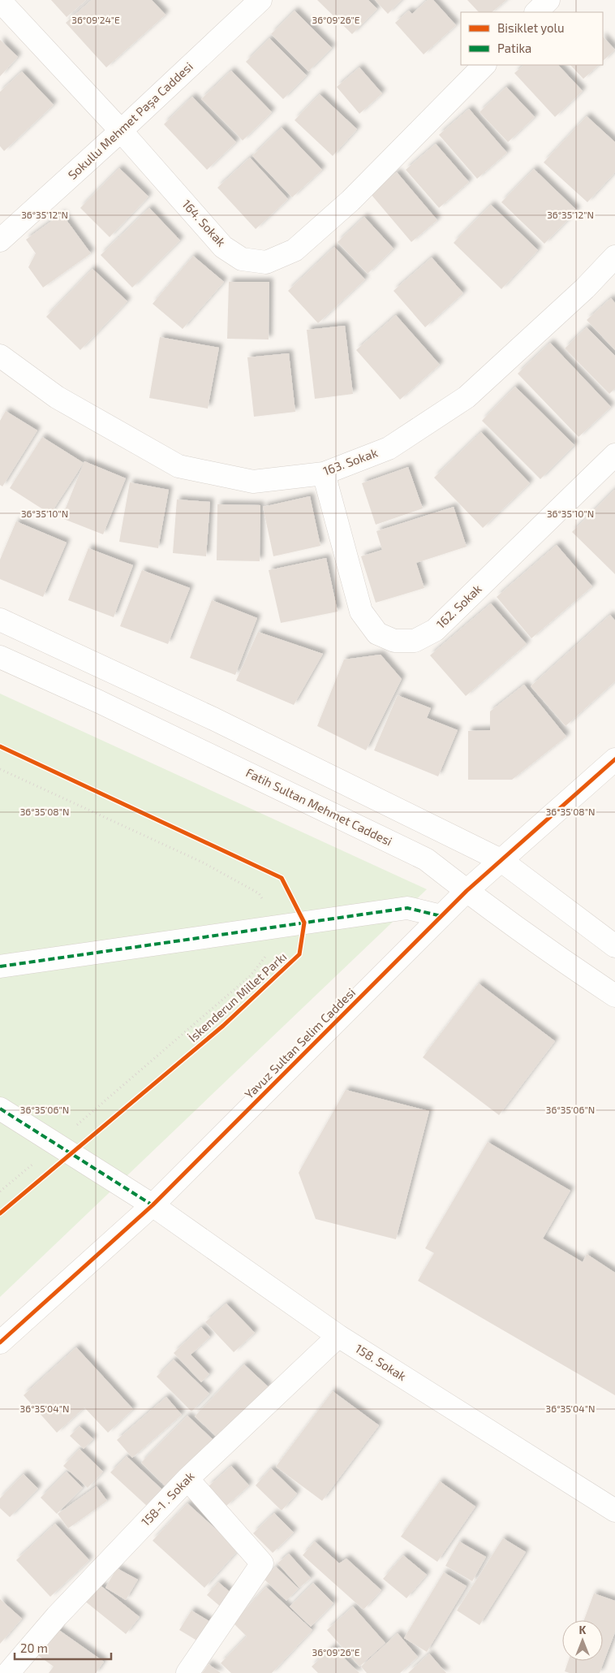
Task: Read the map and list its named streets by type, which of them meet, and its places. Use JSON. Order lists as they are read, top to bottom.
{
  "streets": {
    "street": [
      "Sokullu Mehmet Paşa Caddesi",
      "164. Sokak",
      "163. Sokak",
      "162. Sokak",
      "Fatih Sultan Mehmet Caddesi",
      "Yavuz Sultan Selim Caddesi",
      "158. Sokak",
      "158-1 . Sokak"
    ],
    "cycle path": ["İskenderun Millet Parkı"]
  },
  "crossings": [
    ["Sokullu Mehmet Paşa Caddesi", "164. Sokak"],
    ["163. Sokak", "162. Sokak"],
    ["Fatih Sultan Mehmet Caddesi", "Yavuz Sultan Selim Caddesi"],
    ["İskenderun Millet Parkı", "158. Sokak"],
    ["Yavuz Sultan Selim Caddesi", "158. Sokak"],
    ["158. Sokak", "158-1 . Sokak"]
  ],
  "legend": ["Bisiklet yolu", "Patika"],
  "scale_bar": "20 m",
  "north": "top",
  "coordinates": [
    "36°09'24\"E",
    "36°09'26\"E",
    "36°35'12\"N",
    "36°35'10\"N",
    "36°35'08\"N",
    "36°35'06\"N",
    "36°35'04\"N"
  ]
}
